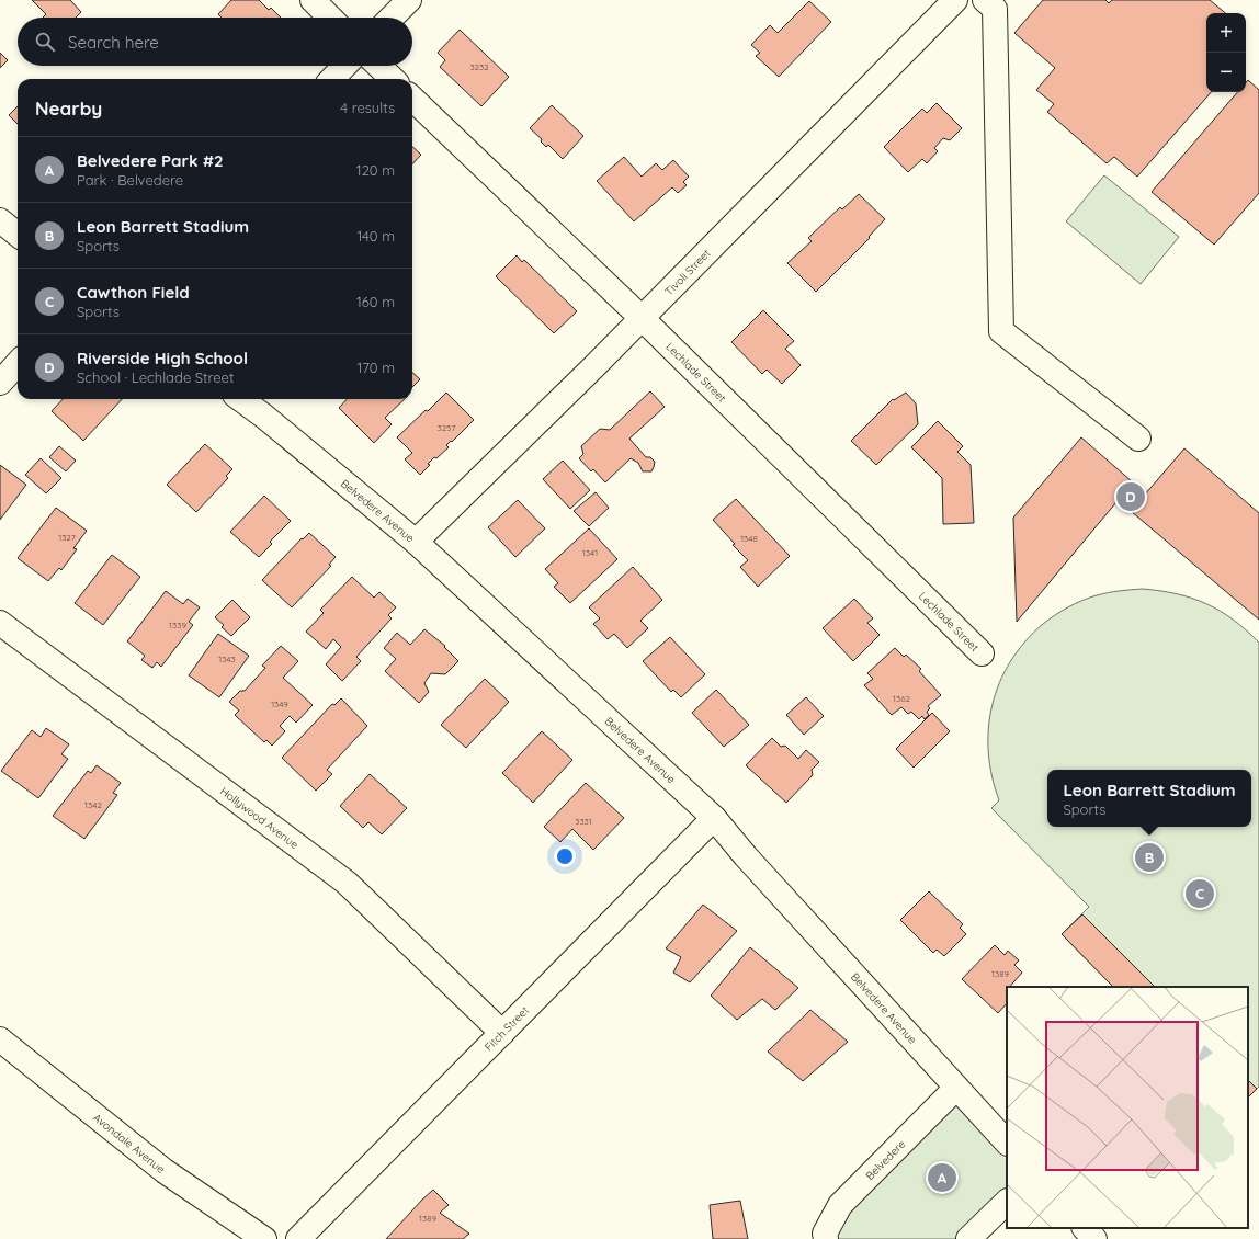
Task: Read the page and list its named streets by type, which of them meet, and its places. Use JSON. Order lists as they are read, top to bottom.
{
  "streets": {
    "street": [
      "Tivoli Street",
      "Lechlade Street",
      "Belvedere Avenue",
      "Hollywood Avenue",
      "Fitch Street",
      "Avondale Avenue",
      "Belvedere"
    ]
  },
  "crossings": [
    ["Tivoli Street", "Lechlade Street"],
    ["Tivoli Street", "Belvedere Avenue"],
    ["Belvedere Avenue", "Fitch Street"],
    ["Belvedere Avenue", "Belvedere"],
    ["Hollywood Avenue", "Fitch Street"]
  ],
  "house_numbers": [
    "3232",
    "3257",
    "1327",
    "1348",
    "1341",
    "1339",
    "1343",
    "1362",
    "1349",
    "1342",
    "3331",
    "1389",
    "1389"
  ],
  "page": {
    "map_buttons": ["+", "−"],
    "search": "Search here",
    "heading": ["Nearby", "4 results"],
    "list": [
      {
        "mark": "A",
        "name": "Belvedere Park #2",
        "note": "Park · Belvedere",
        "value": "120 m"
      },
      {
        "mark": "B",
        "name": "Leon Barrett Stadium",
        "note": "Sports",
        "value": "140 m"
      },
      {
        "mark": "C",
        "name": "Cawthon Field",
        "note": "Sports",
        "value": "160 m"
      },
      {
        "mark": "D",
        "name": "Riverside High School",
        "note": "School · Lechlade Street",
        "value": "170 m"
      }
    ],
    "pins": [
      "D",
      "B",
      "C",
      "A"
    ],
    "popup": ["Leon Barrett Stadium", "Sports"]
  }
}
